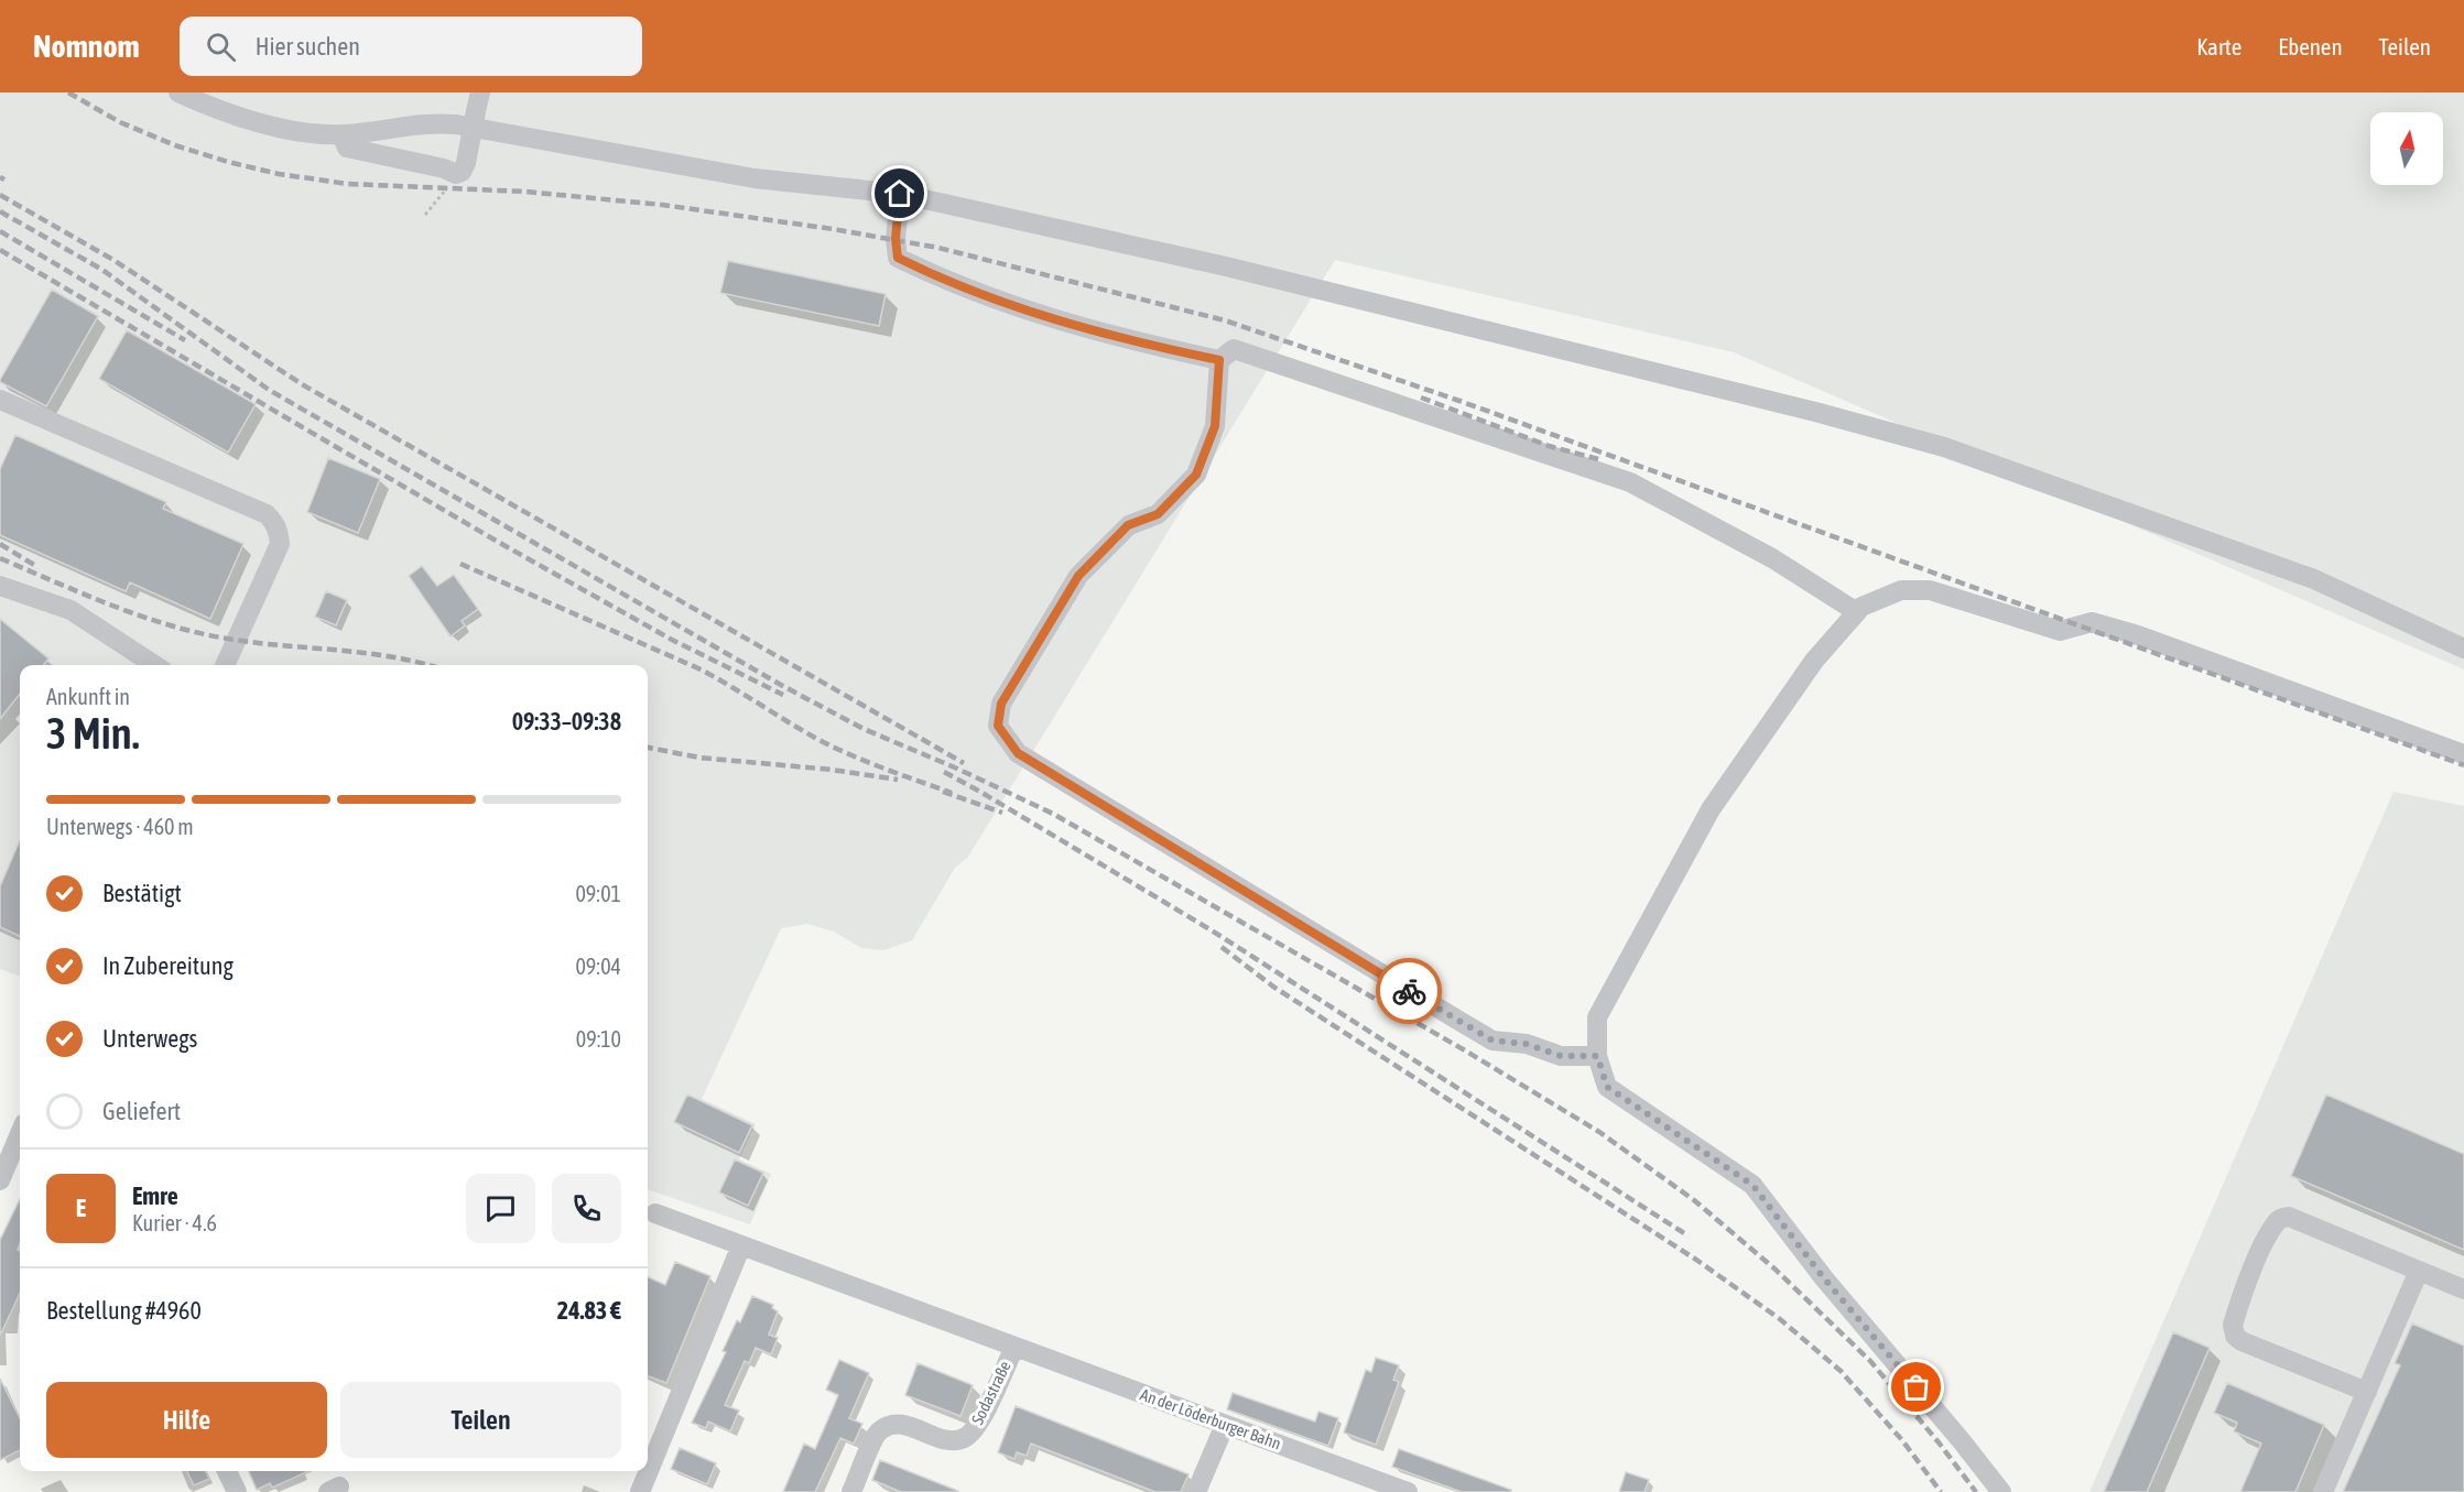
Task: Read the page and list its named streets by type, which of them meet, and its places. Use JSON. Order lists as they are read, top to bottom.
{
  "streets": {
    "street": ["Sodastraße", "An der Löderburger Bahn"]
  },
  "crossings": [
    ["Sodastraße", "An der Löderburger Bahn"]
  ],
  "north": "top",
  "page": {
    "header": "Nomnom",
    "search": "Hier suchen",
    "nav": ["Karte", "Ebenen", "Teilen"],
    "heading": ["3 Min.", "Ankunft in", "09:33–09:38"],
    "panel": [
      "Emre",
      "Kurier · 4.6",
      "Bestellung #4960",
      "24.83 €"
    ],
    "bar": "Unterwegs · 460 m",
    "list": [
      ["Bestätigt", "09:01"],
      ["In Zubereitung", "09:04"],
      ["Unterwegs", "09:10"],
      "Geliefert"
    ],
    "round": "E",
    "buttons": ["Hilfe", "Teilen"]
  }
}
